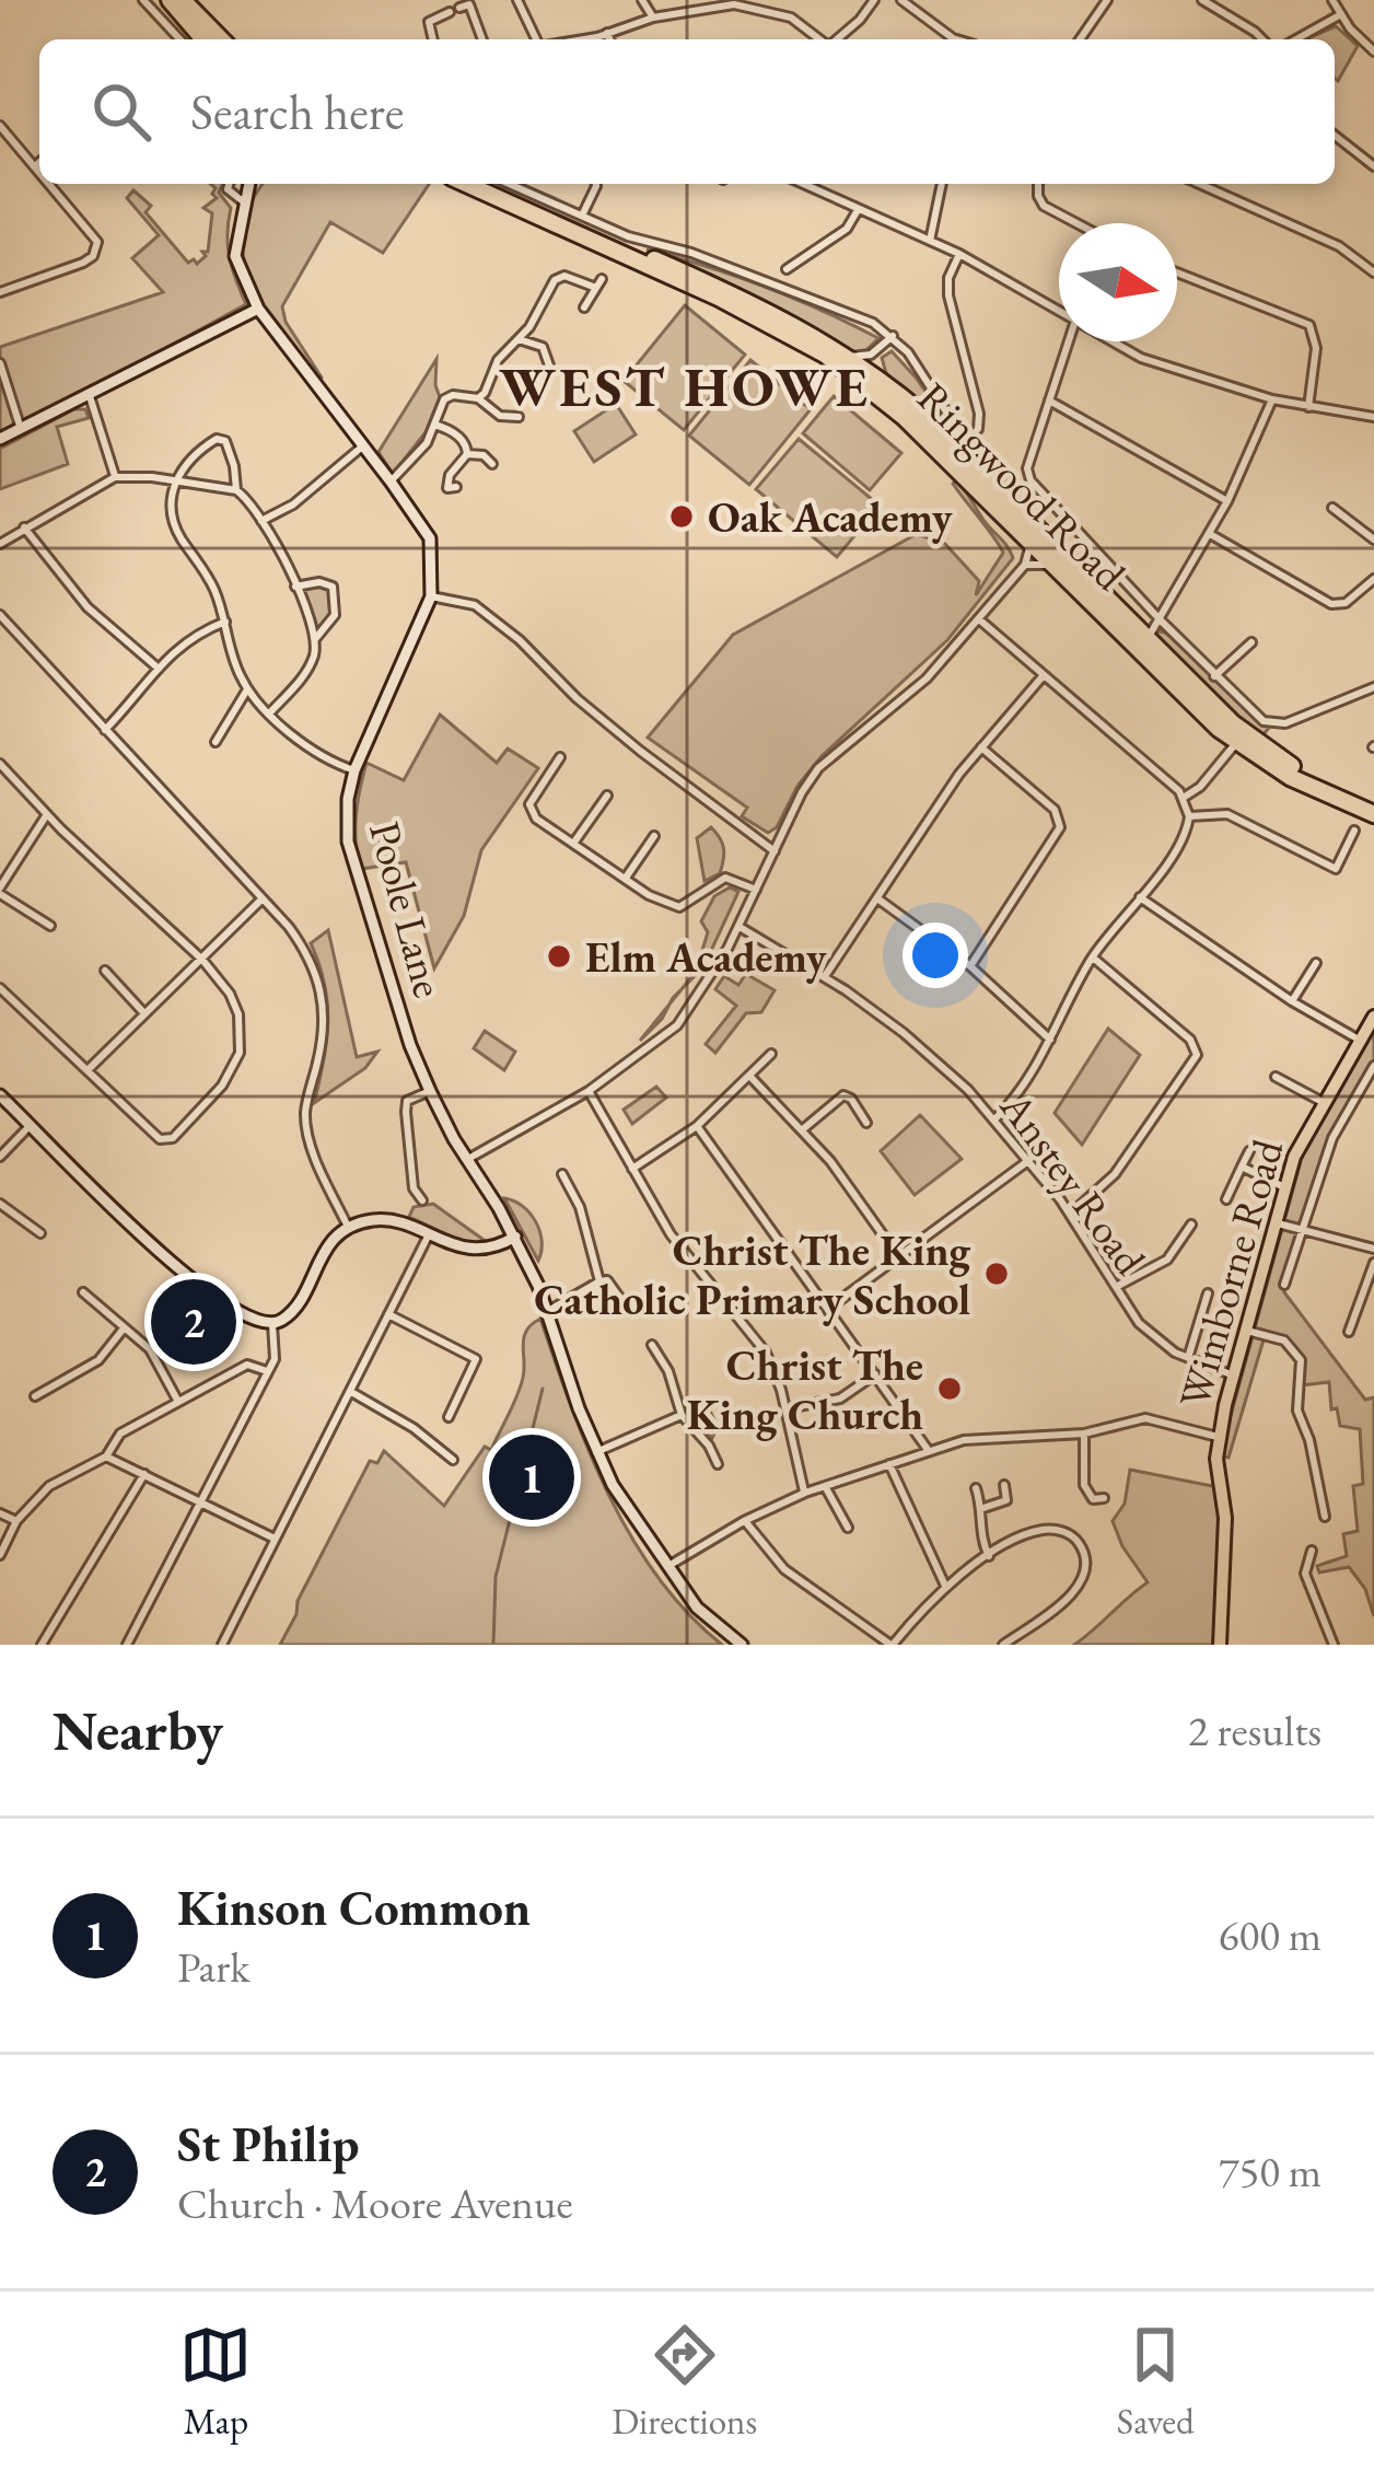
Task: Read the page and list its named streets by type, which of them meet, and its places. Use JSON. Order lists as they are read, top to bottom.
{
  "streets": {
    "highway": ["Ringwood Road"],
    "main road": ["Wimborne Road"],
    "street": ["Poole Lane", "Anstey Road"]
  },
  "crossings": [
    ["Anstey Road", "Wimborne Road"]
  ],
  "districts": ["WEST HOWE"],
  "places": [
    "Oak Academy",
    "Elm Academy",
    "Christ The King Catholic Primary School",
    "Christ The King Church"
  ],
  "north": "right",
  "page": {
    "search": "Search here",
    "pins": ["2", "1"],
    "heading": ["Nearby", "2 results"],
    "list": [
      {
        "mark": "1",
        "name": "Kinson Common",
        "note": "Park",
        "value": "600 m"
      },
      {
        "mark": "2",
        "name": "St Philip",
        "note": "Church · Moore Avenue",
        "value": "750 m"
      }
    ],
    "nav": ["Map", "Directions", "Saved"]
  }
}
